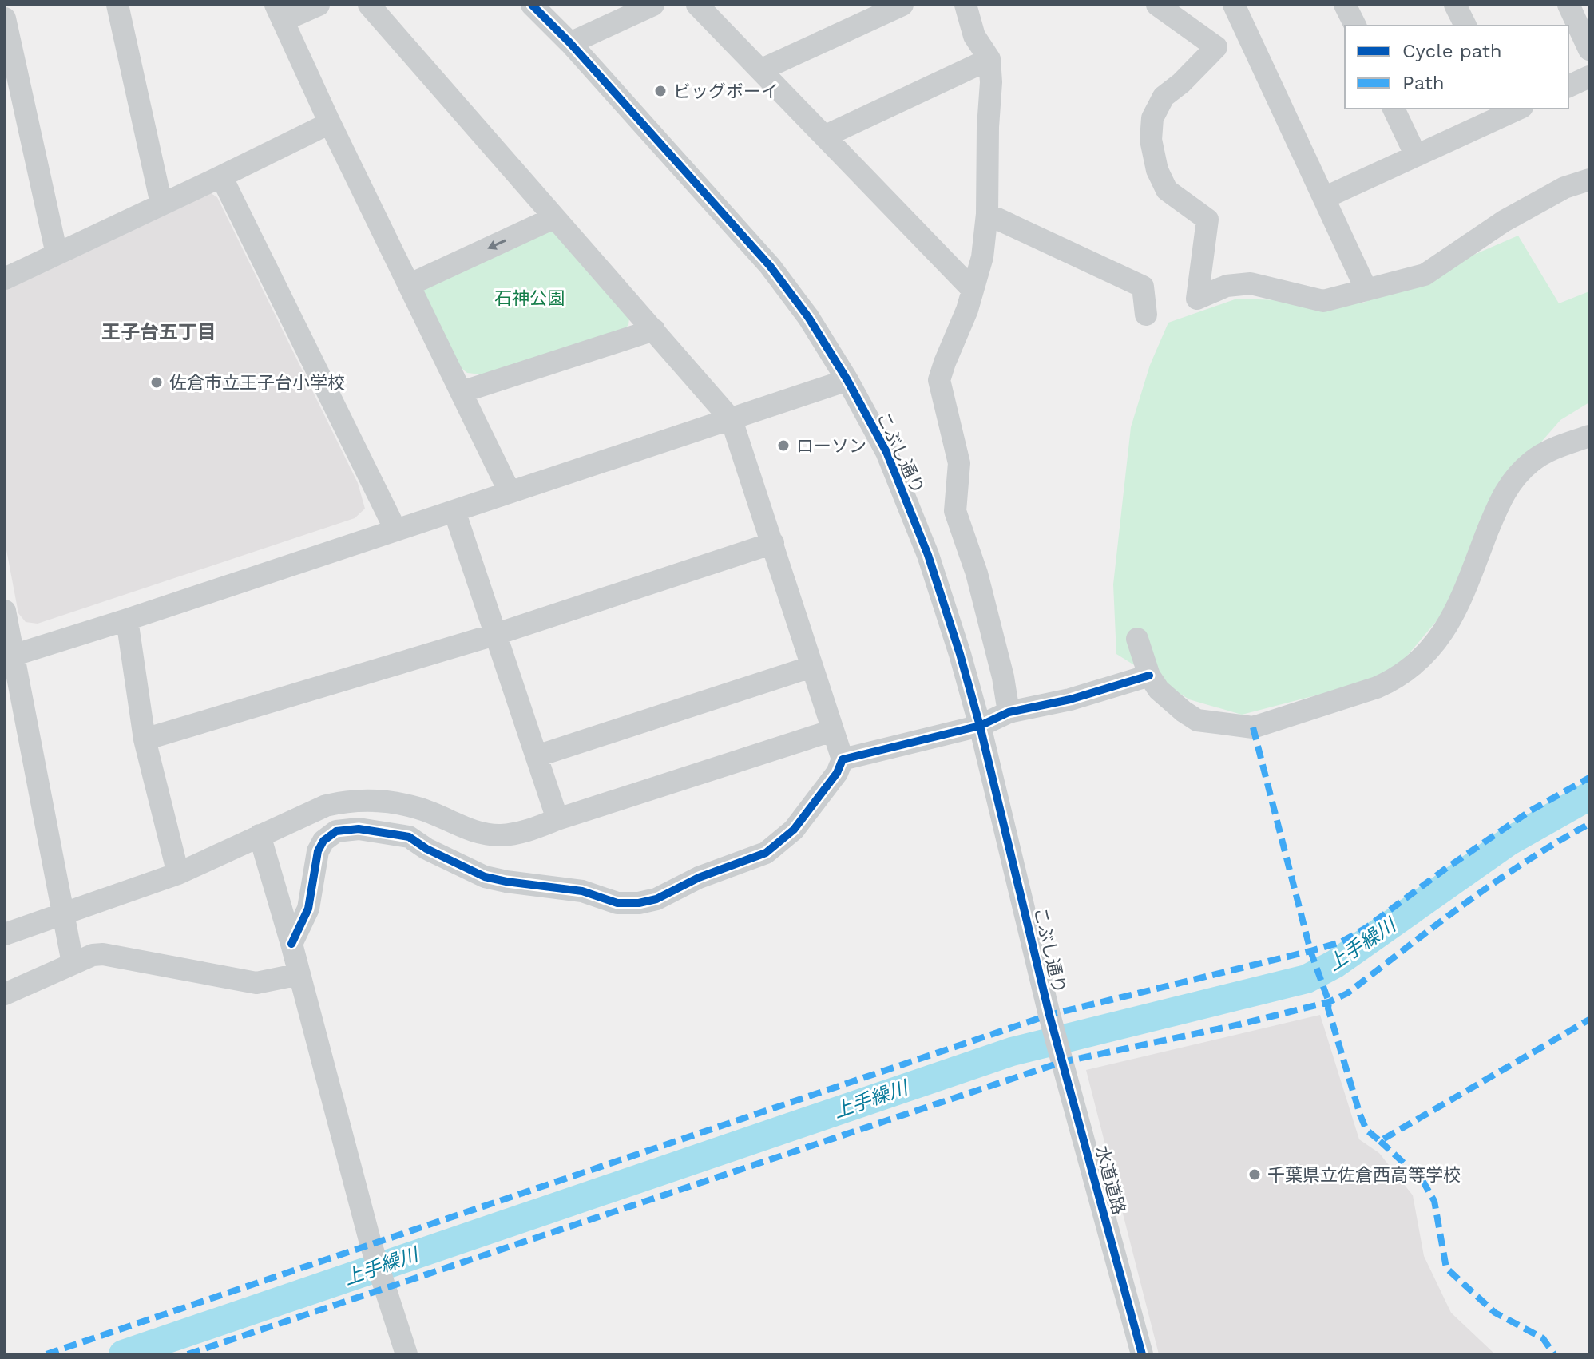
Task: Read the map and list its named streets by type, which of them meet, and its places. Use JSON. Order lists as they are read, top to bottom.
{
  "streets": {
    "street": ["こぶし通り", "水道道路"]
  },
  "crossings": [
    ["こぶし通り", "水道道路"]
  ],
  "districts": ["王子台五丁目"],
  "water": ["上手繰川"],
  "parks": ["石神公園"],
  "places": [
    "ビッグボーイ",
    "佐倉市立王子台小学校",
    "ローソン",
    "千葉県立佐倉西高等学校"
  ],
  "legend": ["Cycle path", "Path"]
}
